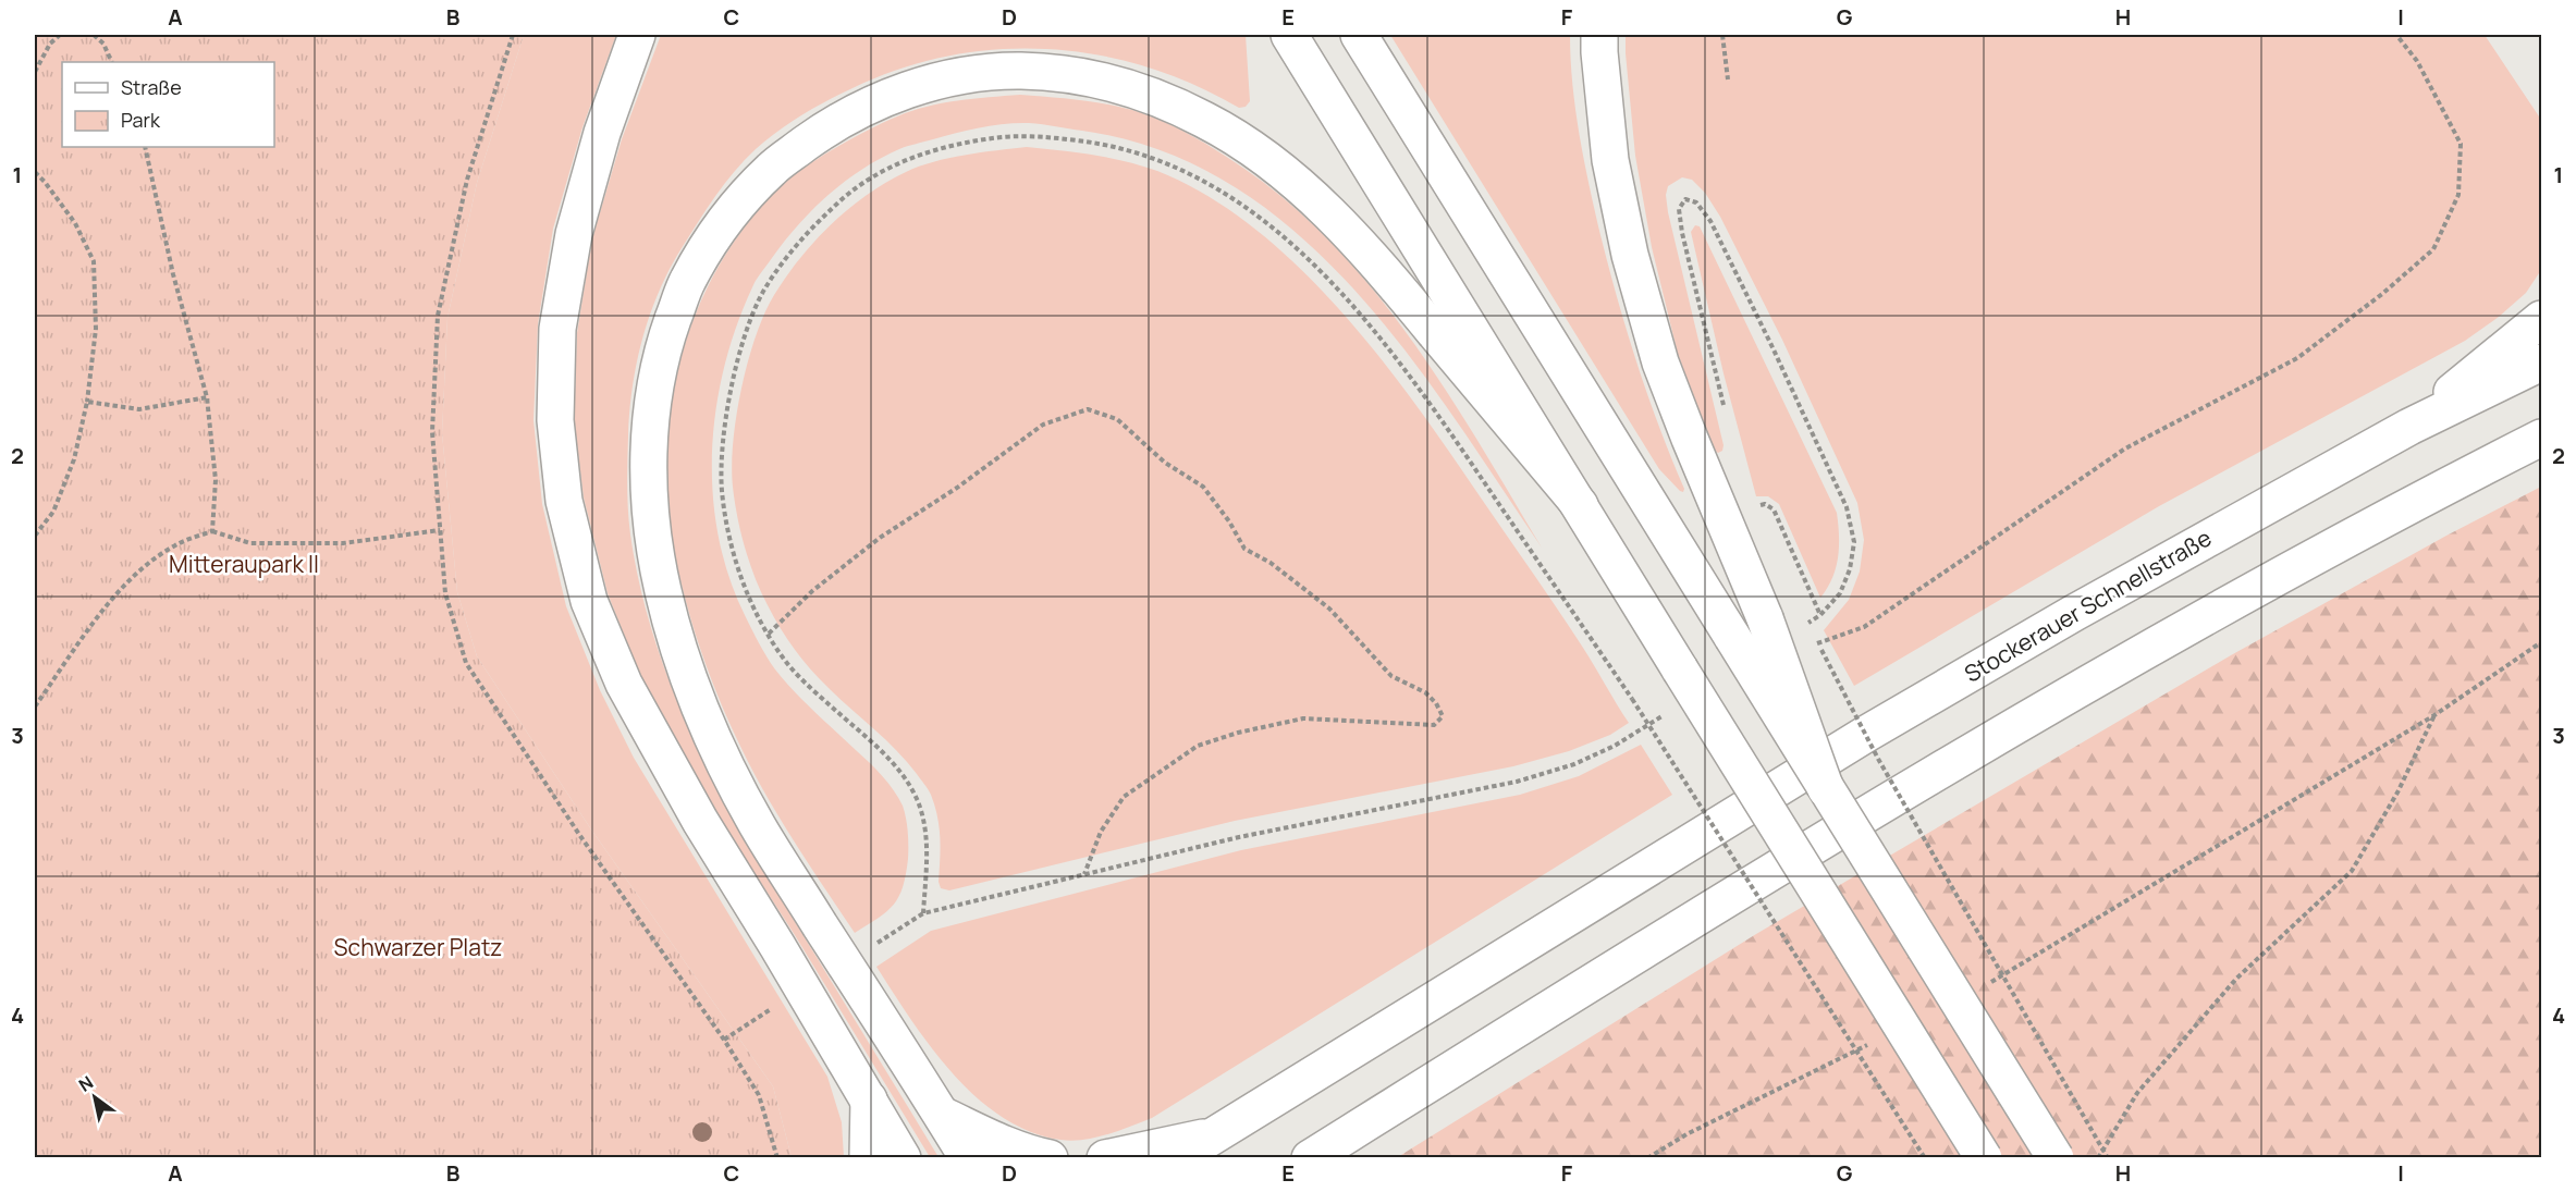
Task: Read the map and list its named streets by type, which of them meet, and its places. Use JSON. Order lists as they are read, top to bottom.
{
  "streets": {
    "main road": ["Stockerauer Schnellstraße"]
  },
  "parks": ["Mitteraupark II", "Schwarzer Platz"],
  "legend": ["Straße", "Park"],
  "north": "top left",
  "grid": {
    "columns": [
      "A",
      "B",
      "C",
      "D",
      "E",
      "F",
      "G",
      "H",
      "I"
    ],
    "rows": [
      "1",
      "2",
      "3",
      "4"
    ]
  }
}
